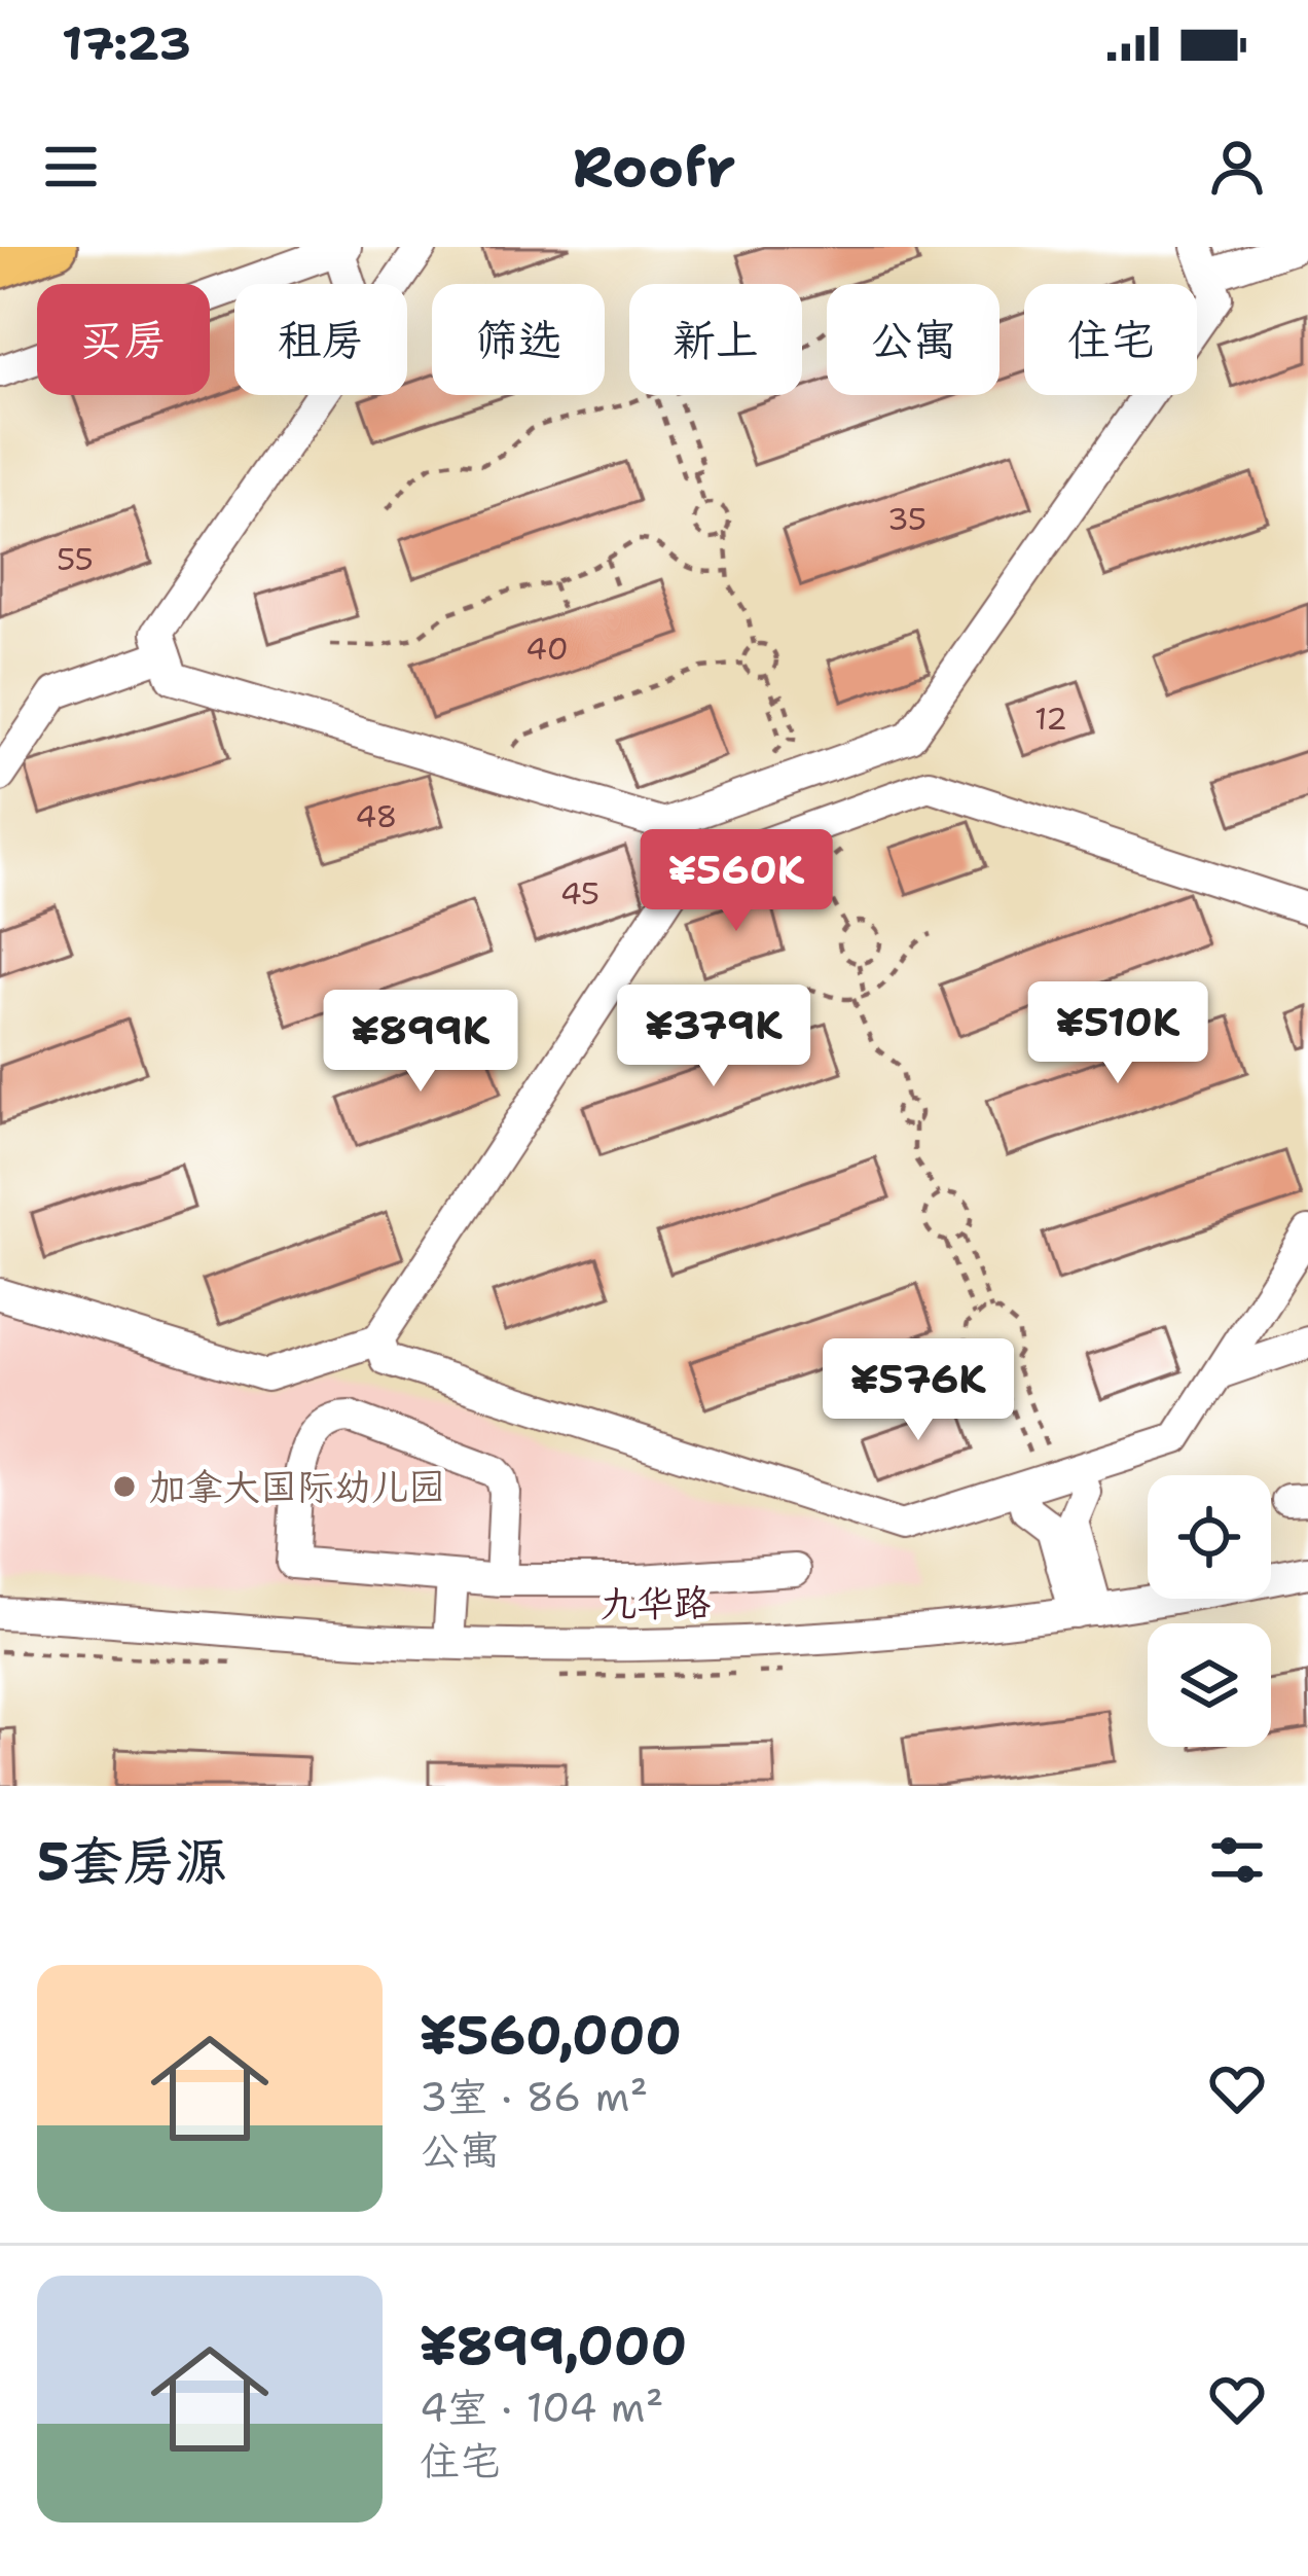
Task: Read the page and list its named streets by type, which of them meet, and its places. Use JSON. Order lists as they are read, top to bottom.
{
  "streets": {
    "street": ["九华路"]
  },
  "places": ["加拿大国际幼儿园"],
  "house_numbers": [
    "35",
    "55",
    "40",
    "12",
    "48",
    "45"
  ],
  "page": {
    "status": "17:23",
    "header": "Roofr",
    "chip": [
      "买房",
      "租房",
      "筛选",
      "新上",
      "公寓",
      "住宅"
    ],
    "price": [
      "¥560K",
      "¥510K",
      "¥379K",
      "¥899K",
      "¥576K"
    ],
    "heading": "5套房源",
    "list": [
      {
        "name": "¥560,000",
        "note": "3室 · 86 m² · 公寓"
      },
      {
        "name": "¥899,000",
        "note": "4室 · 104 m² · 住宅"
      }
    ]
  }
}
